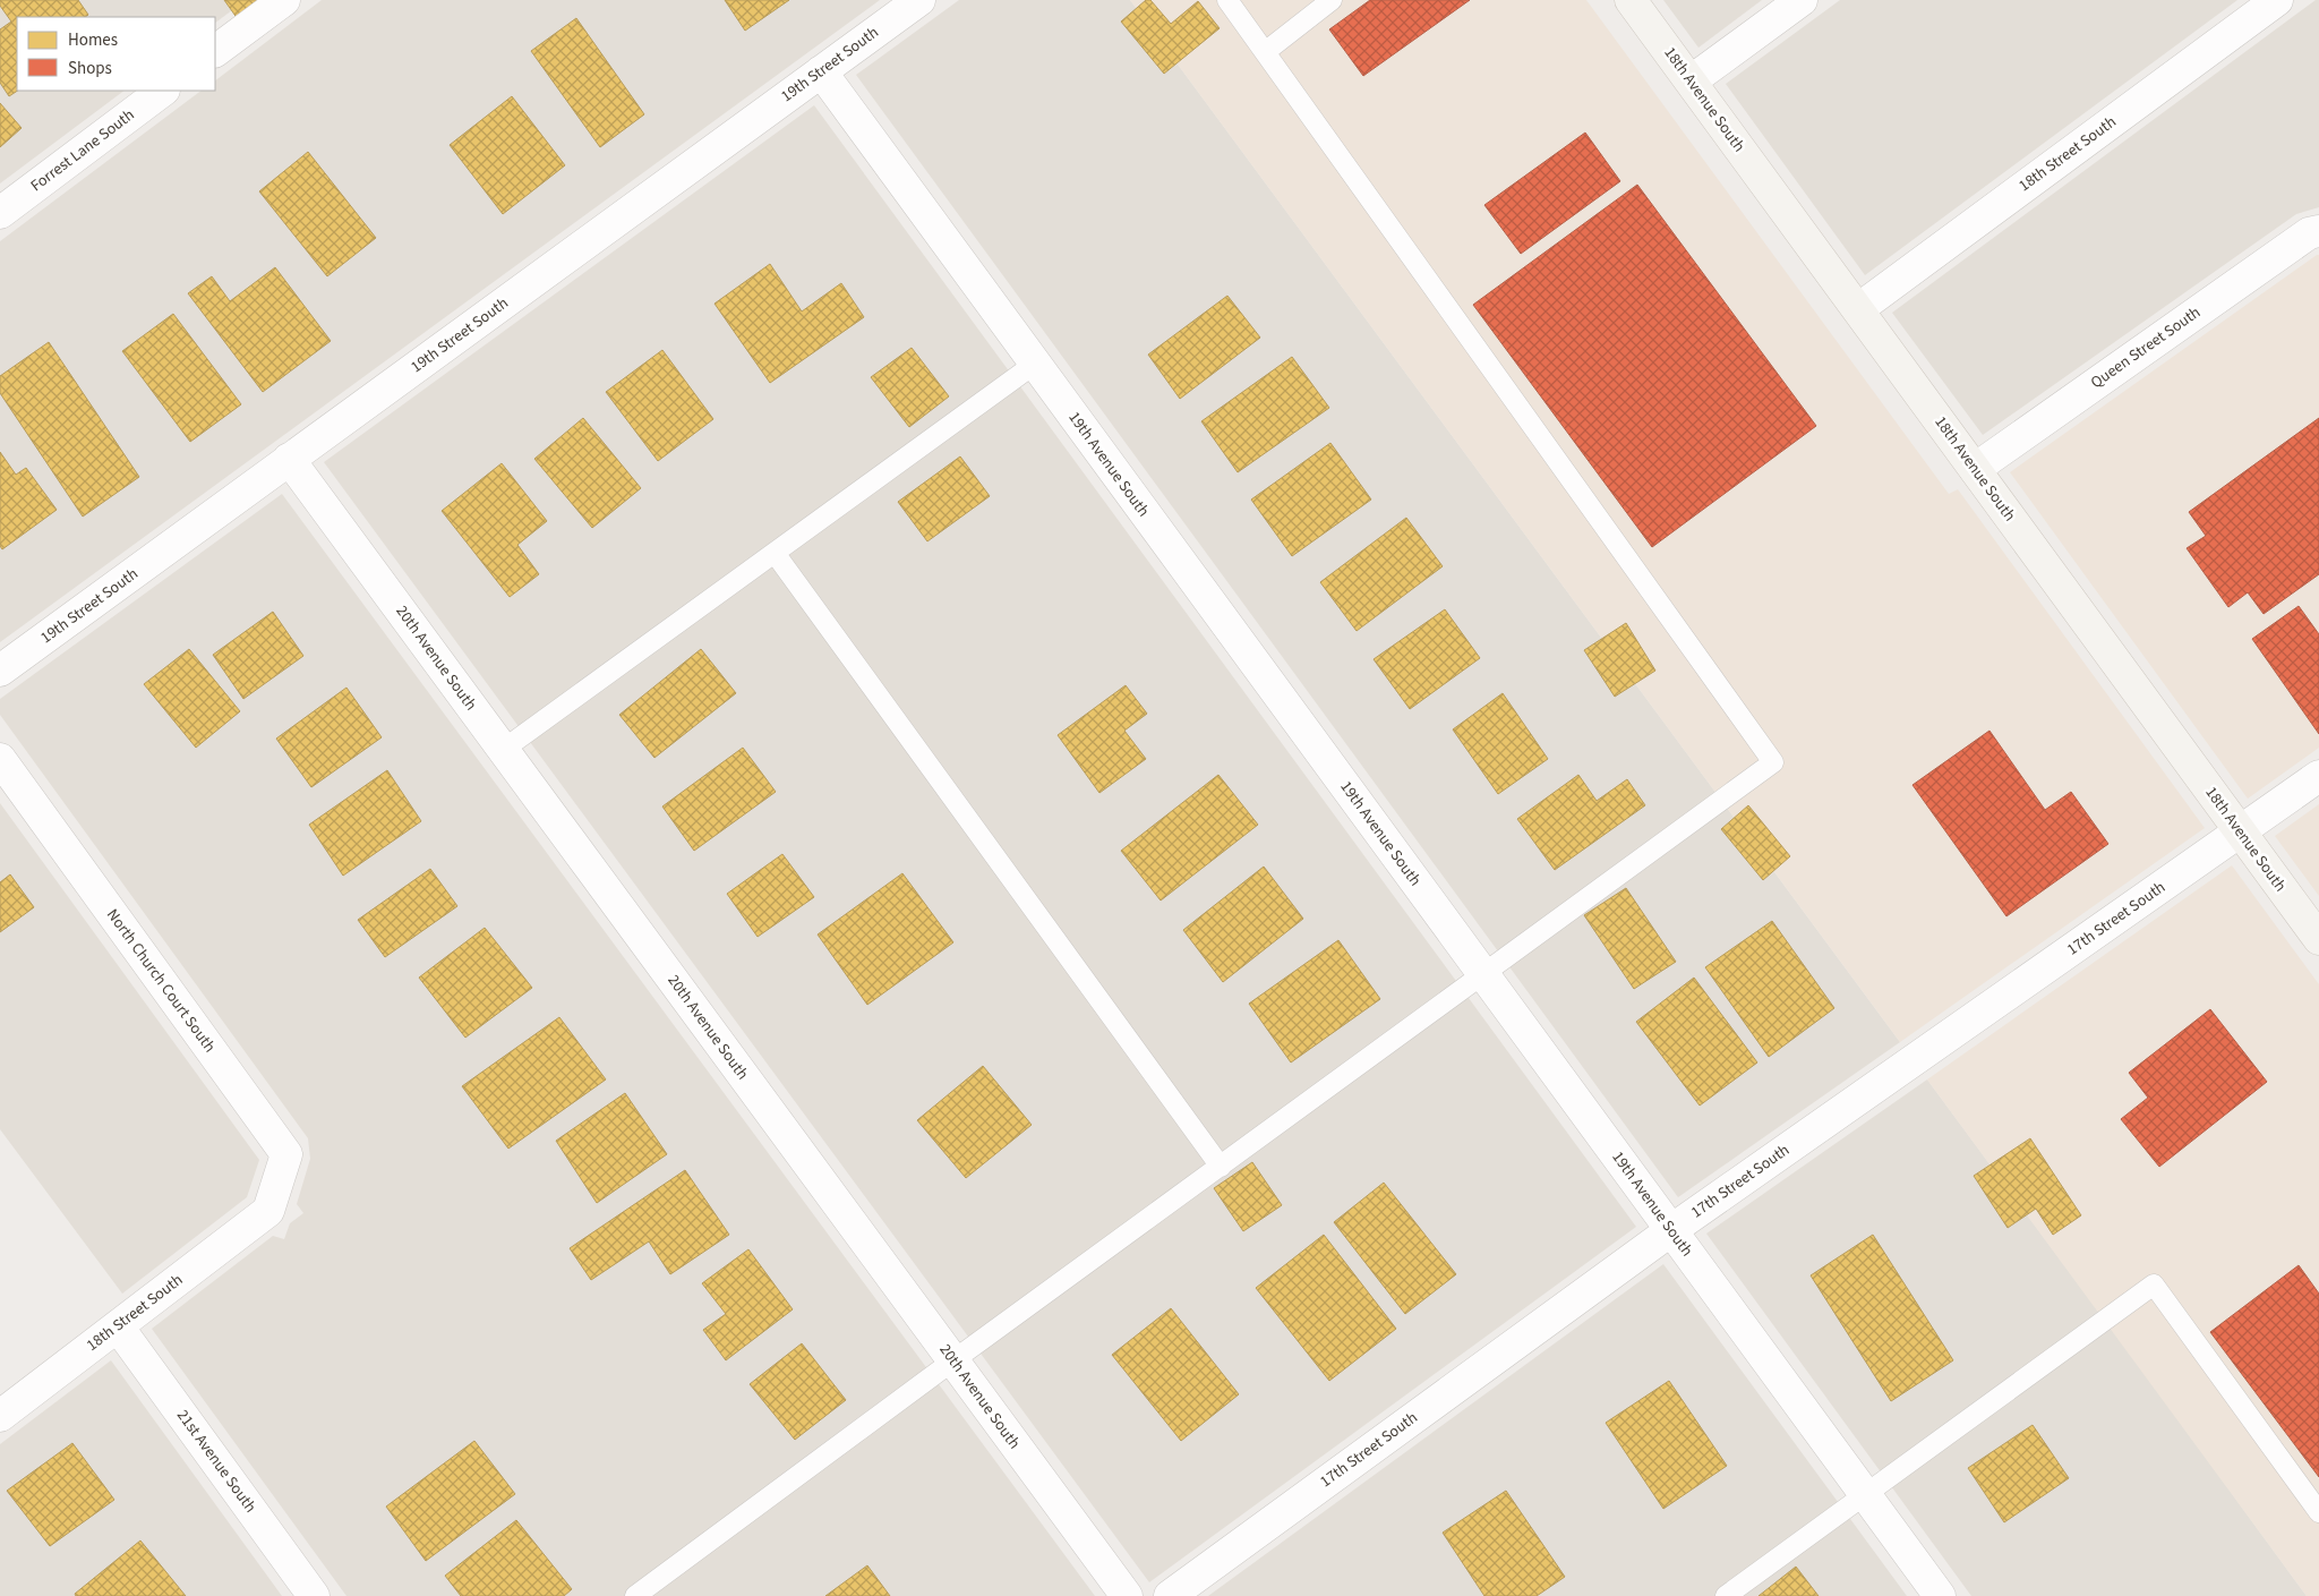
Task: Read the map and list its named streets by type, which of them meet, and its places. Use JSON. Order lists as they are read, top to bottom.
{
  "streets": {
    "street": [
      "19th Street South",
      "18th Avenue South",
      "Forrest Lane South",
      "18th Street South",
      "Queen Street South",
      "19th Avenue South",
      "20th Avenue South",
      "17th Street South",
      "North Church Court South",
      "21st Avenue South"
    ]
  },
  "crossings": [
    ["19th Street South", "19th Avenue South"],
    ["19th Street South", "20th Avenue South"],
    ["18th Avenue South", "18th Street South"],
    ["18th Avenue South", "Queen Street South"],
    ["18th Avenue South", "17th Street South"],
    ["18th Street South", "North Church Court South"],
    ["18th Street South", "21st Avenue South"],
    ["19th Avenue South", "17th Street South"]
  ],
  "legend": ["Homes", "Shops"]
}
